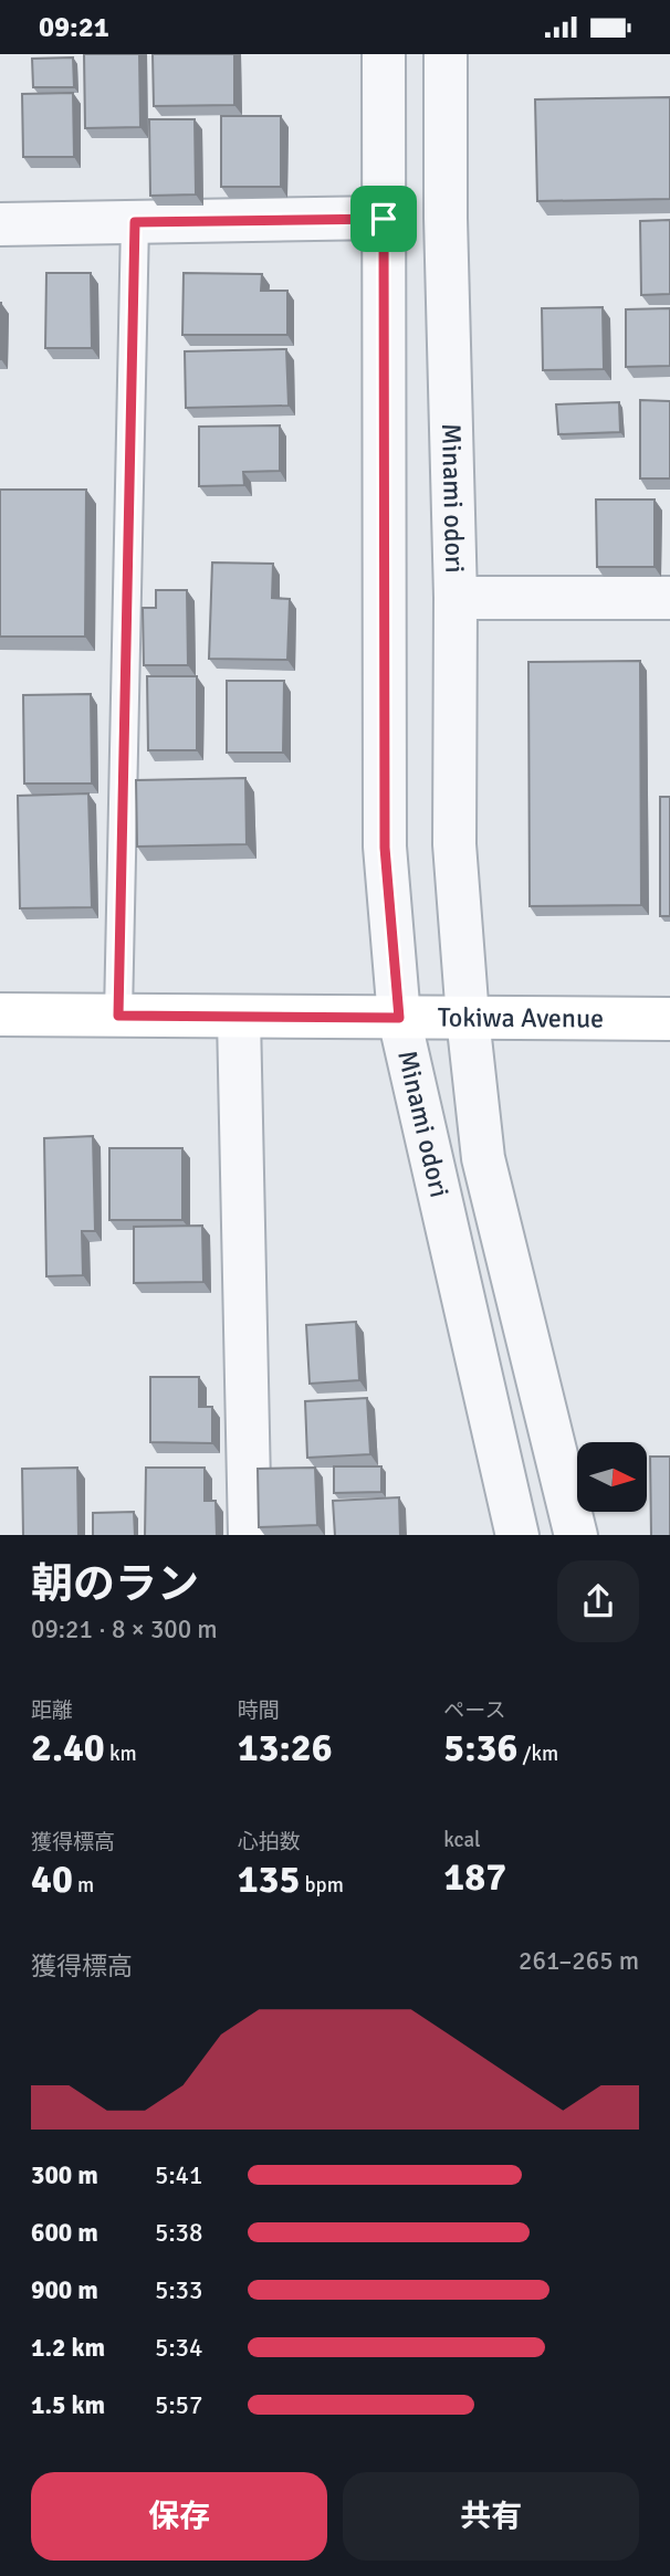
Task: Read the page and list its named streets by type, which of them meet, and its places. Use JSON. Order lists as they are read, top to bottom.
{
  "streets": {
    "main road": ["Tokiwa Avenue"],
    "street": ["Minami odori"]
  },
  "crossings": [
    ["Minami odori", "Tokiwa Avenue"]
  ],
  "north": "right",
  "page": {
    "status": "09:21",
    "heading": ["朝のラン", "09:21 · 8 × 300 m"],
    "stats": [
      ["距離", "2.40 km"],
      ["時間", "13:26"],
      ["ペース", "5:36 /km"],
      ["獲得標高", "40 m"],
      ["心拍数", "135 bpm"],
      ["kcal", "187"]
    ],
    "chart": ["獲得標高", "261–265 m"],
    "list": [
      {
        "name": "300 m",
        "note": "5:41"
      },
      {
        "name": "600 m",
        "note": "5:38"
      },
      {
        "name": "900 m",
        "note": "5:33"
      },
      {
        "name": "1.2 km",
        "note": "5:34"
      },
      {
        "name": "1.5 km",
        "note": "5:57"
      }
    ],
    "buttons": ["保存", "共有"]
  }
}
